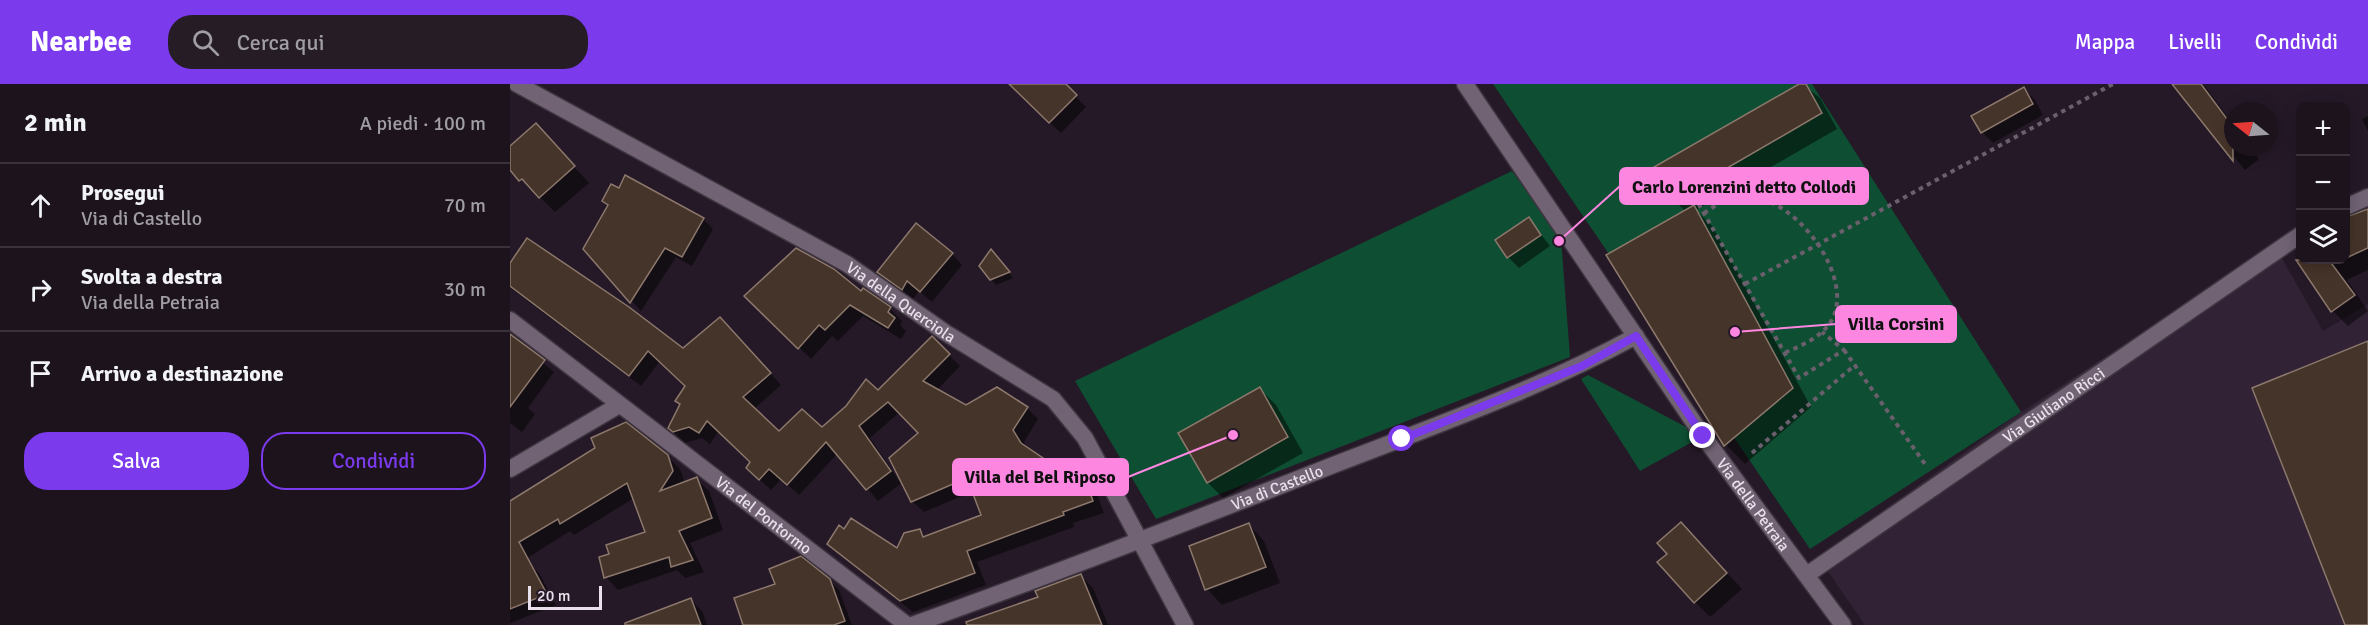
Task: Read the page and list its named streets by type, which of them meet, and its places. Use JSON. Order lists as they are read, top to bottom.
{
  "streets": {
    "street": [
      "Via della Querciola",
      "Via Giuliano Ricci",
      "Via di Castello",
      "Via della Petraia",
      "Via del Pontormo"
    ]
  },
  "crossings": [
    ["Via della Querciola", "Via di Castello"],
    ["Via Giuliano Ricci", "Via della Petraia"],
    ["Via di Castello", "Via della Petraia"]
  ],
  "places": ["Carlo Lorenzini detto Collodi", "Villa Corsini", "Villa del Bel Riposo"],
  "scale_bar": "20 m",
  "north": "left",
  "page": {
    "header": "Nearbee",
    "search": "Cerca qui",
    "nav": ["Mappa", "Livelli", "Condividi"],
    "heading": ["2 min", "A piedi · 100 m"],
    "map_buttons": ["+", "−"],
    "list": [
      ["Prosegui", "Via di Castello", "70 m"],
      ["Svolta a destra", "Via della Petraia", "30 m"],
      "Arrivo a destinazione"
    ],
    "buttons": ["Salva", "Condividi"],
    "scale": "20 m"
  }
}
